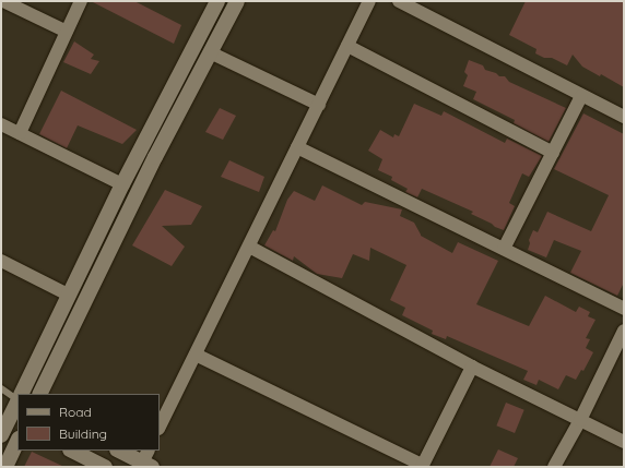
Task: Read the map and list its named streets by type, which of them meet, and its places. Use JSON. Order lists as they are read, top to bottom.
{
  "legend": ["Road", "Building"]
}
